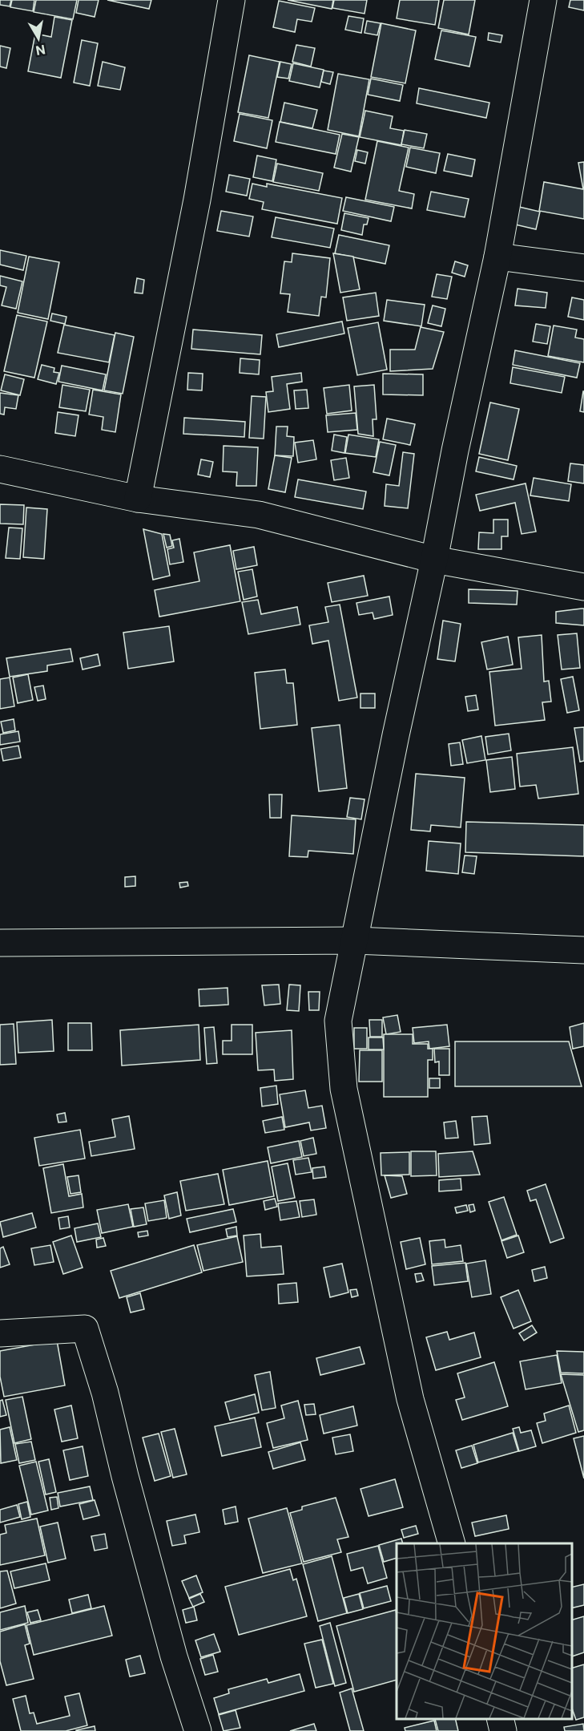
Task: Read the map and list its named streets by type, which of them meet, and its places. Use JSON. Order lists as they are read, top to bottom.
{
  "north": "bottom"
}
